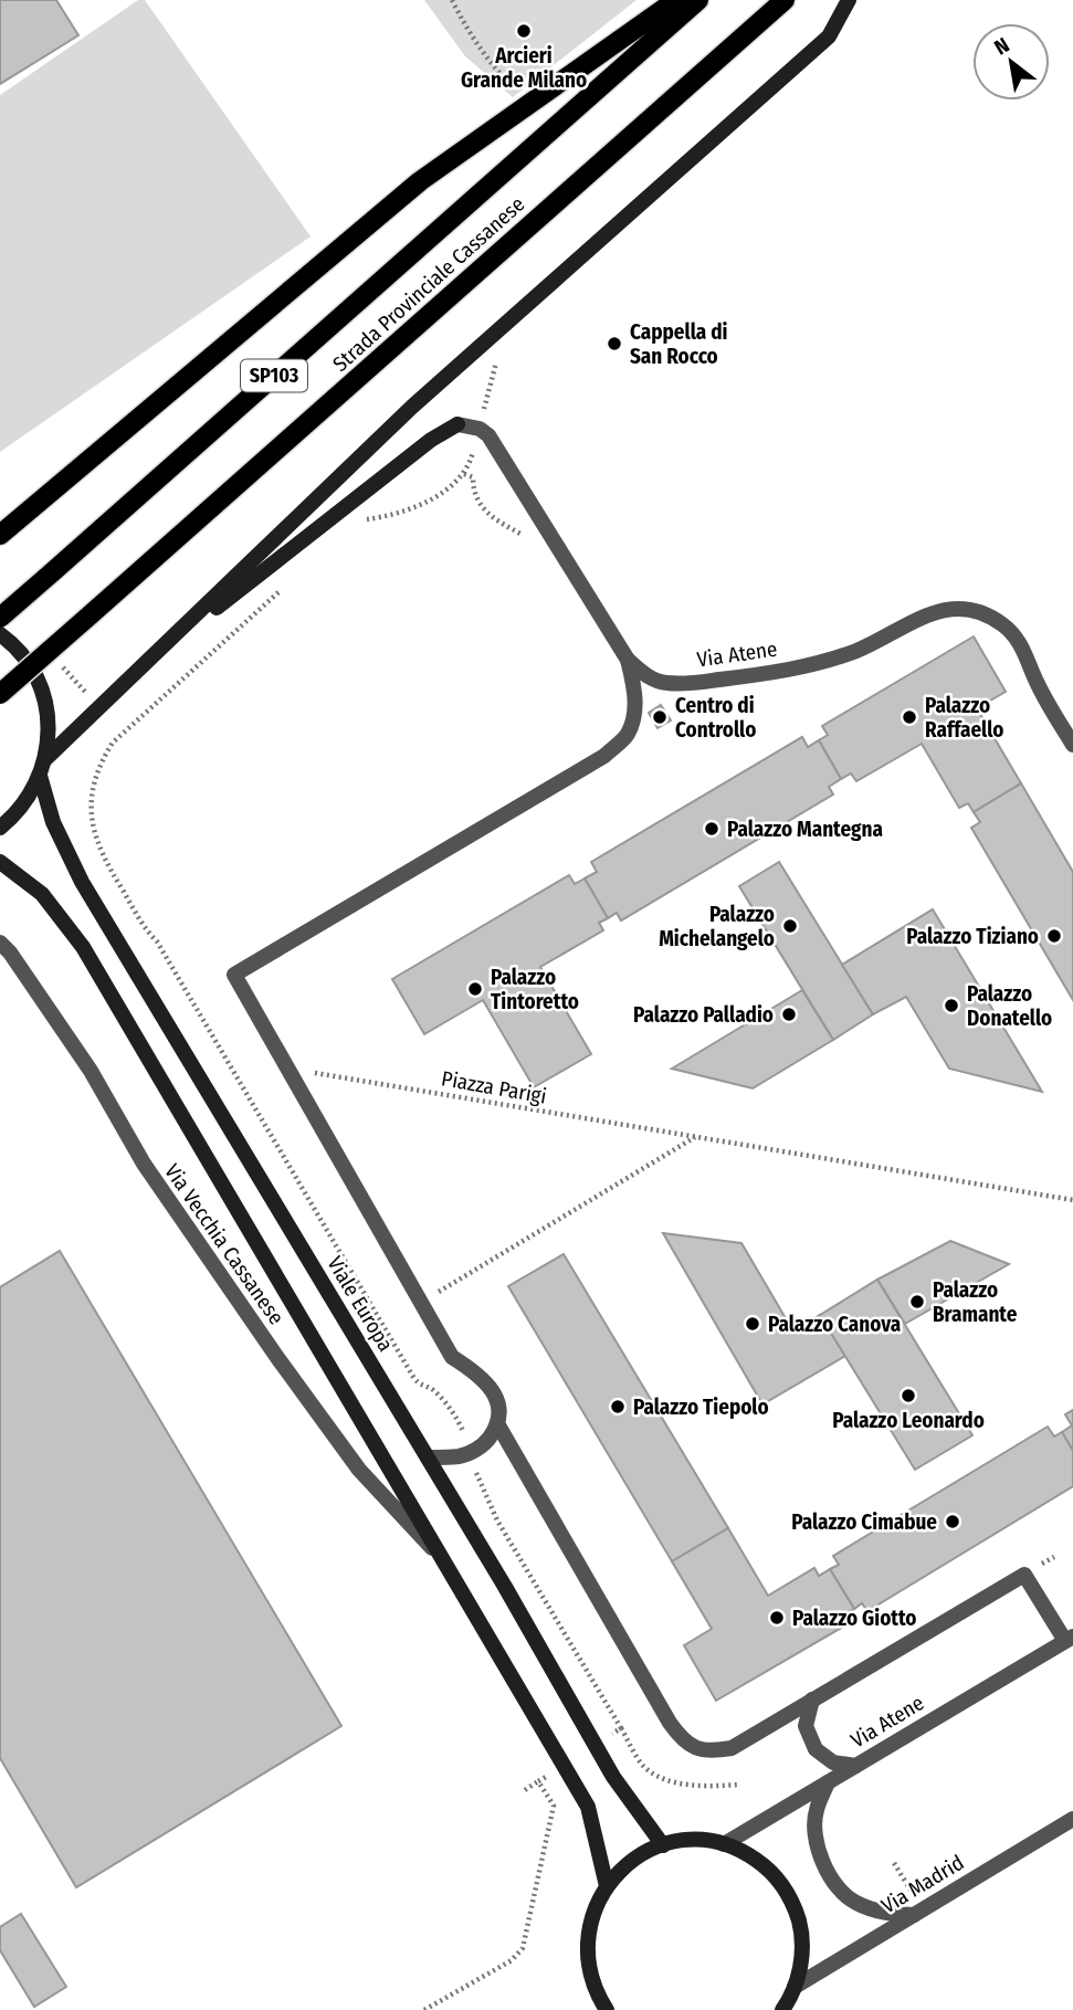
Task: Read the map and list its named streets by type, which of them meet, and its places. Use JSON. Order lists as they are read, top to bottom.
{
  "streets": {
    "main road": ["Strada Provinciale Cassanese", "SP103"],
    "street": [
      "Via Atene",
      "Via Vecchia Cassanese",
      "Viale Europa",
      "Via Madrid"
    ],
    "path": ["Piazza Parigi"]
  },
  "places": [
    "Arcieri Grande Milano",
    "Cappella di San Rocco",
    "Centro di Controllo",
    "Palazzo Raffaello",
    "Palazzo Mantegna",
    "Palazzo Michelangelo",
    "Palazzo Tiziano",
    "Palazzo Tintoretto",
    "Palazzo Donatello",
    "Palazzo Palladio",
    "Palazzo Bramante",
    "Palazzo Canova",
    "Palazzo Leonardo",
    "Palazzo Tiepolo",
    "Palazzo Cimabue",
    "Palazzo Giotto"
  ],
  "north": "top left"
}
